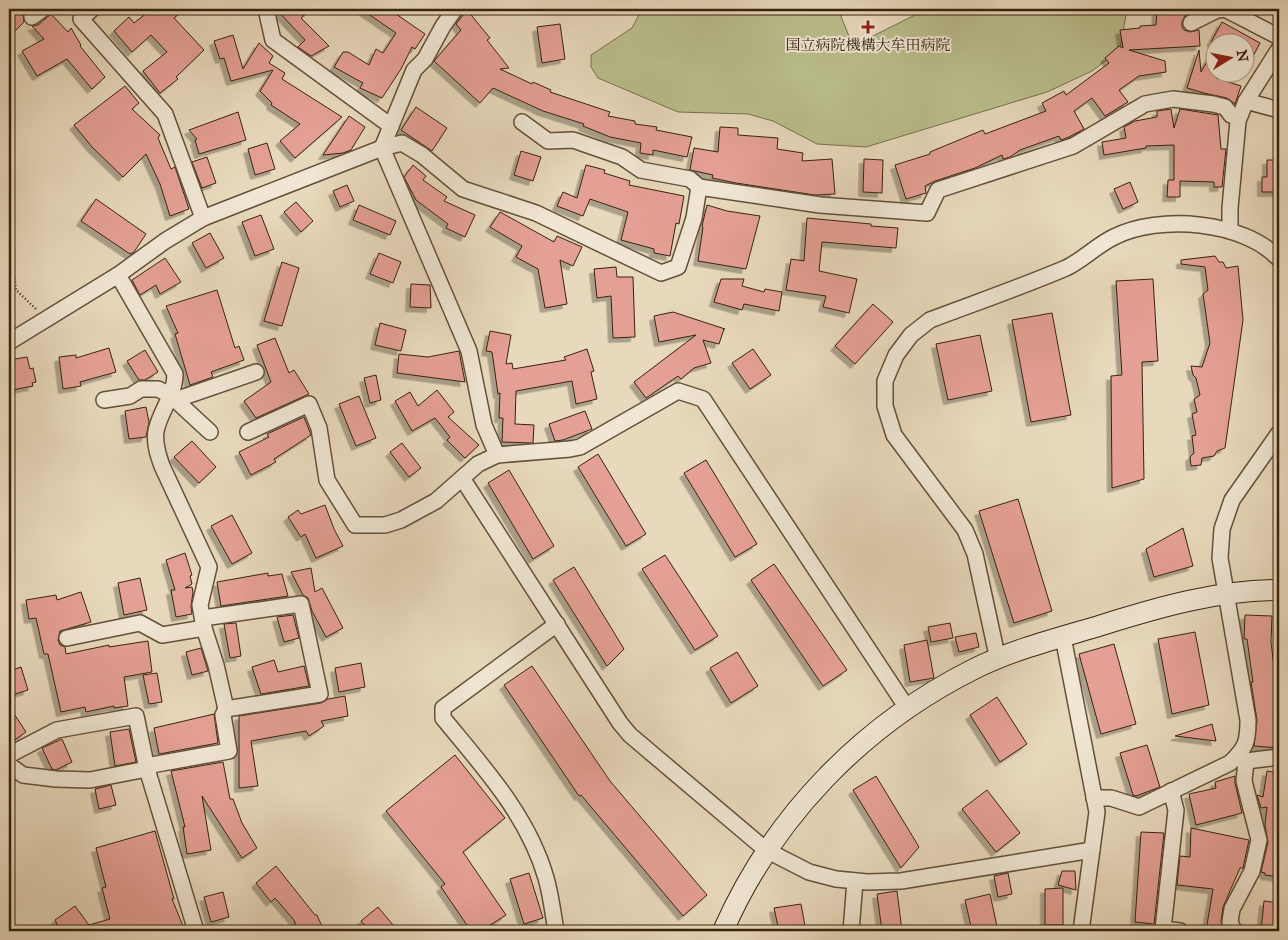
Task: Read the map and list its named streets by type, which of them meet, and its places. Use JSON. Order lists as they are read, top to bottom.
{
  "places": {
    "health": ["国立病院機構大牟田病院"]
  },
  "north": "right"
}
